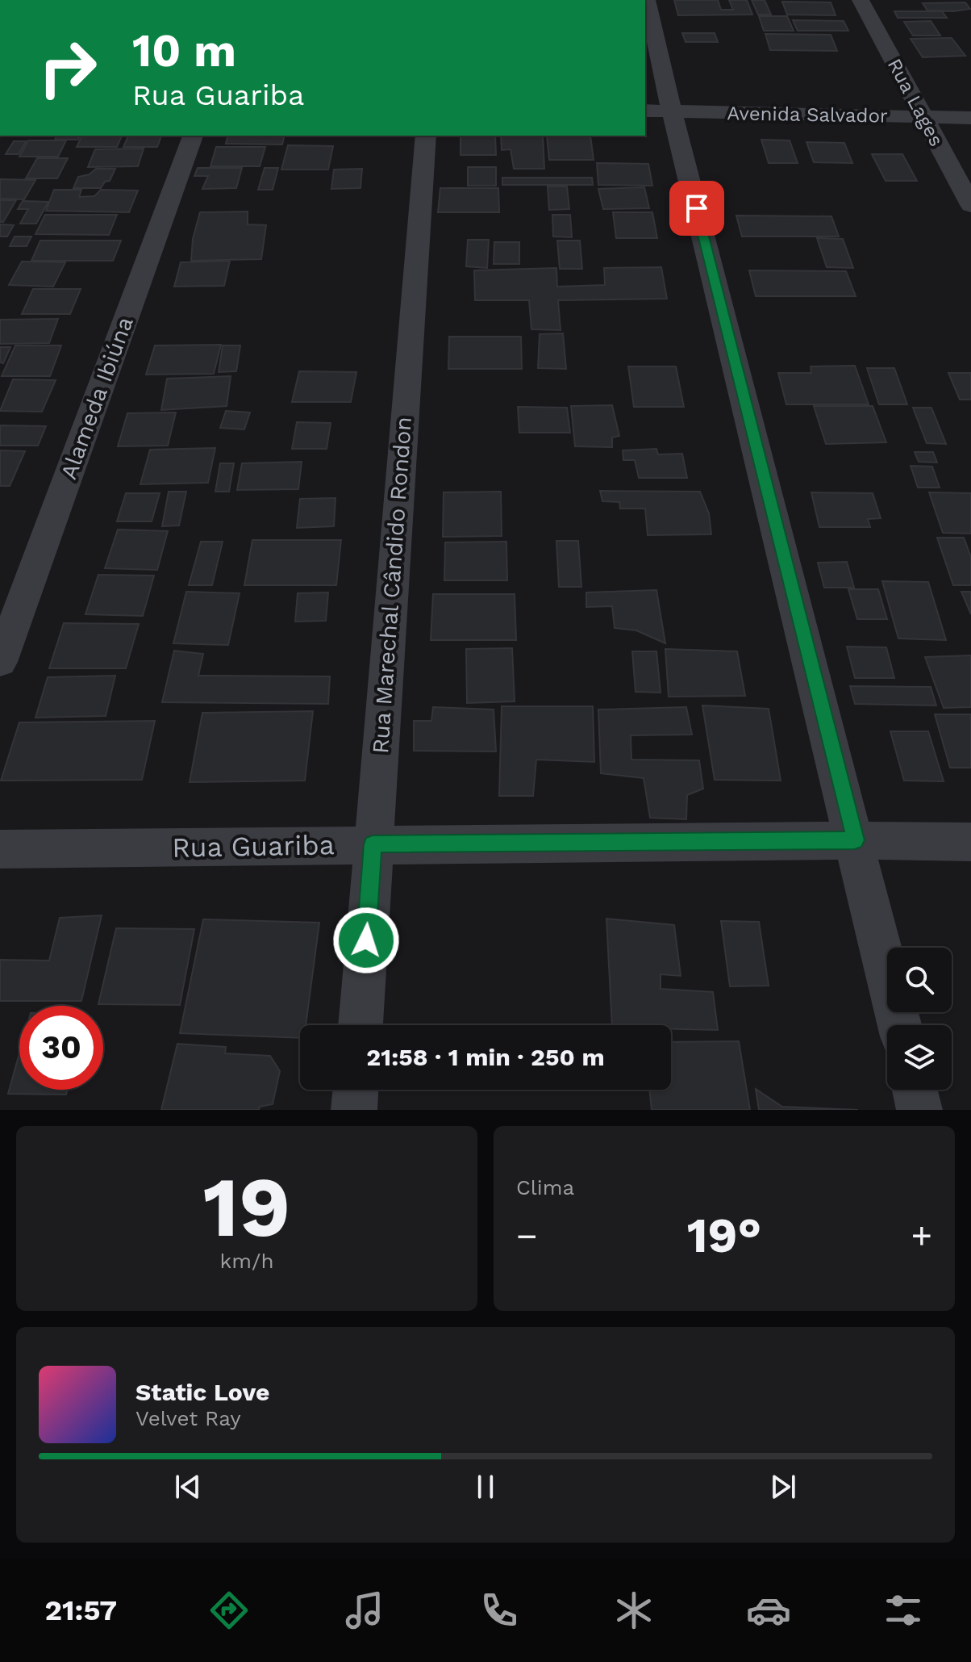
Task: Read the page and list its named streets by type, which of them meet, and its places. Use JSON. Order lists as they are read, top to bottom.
{
  "streets": {
    "street": [
      "Rua Lages",
      "Avenida Salvador",
      "Alameda Ibiúna",
      "Rua Marechal Cândido Rondon",
      "Rua Guariba"
    ]
  },
  "crossings": [
    ["Rua Lages", "Avenida Salvador"],
    ["Rua Marechal Cândido Rondon", "Rua Guariba"]
  ],
  "page": {
    "turn": ["10 m", "Rua Guariba"],
    "limit": "30",
    "trip": "21:58 · 1 min · 250 m",
    "tile": [
      ["19", "km/h"],
      "Clima"
    ],
    "heat": ["−", "19°", "+"],
    "song": ["Static Love", "Velvet Ray"],
    "tabs": "21:57"
  }
}
